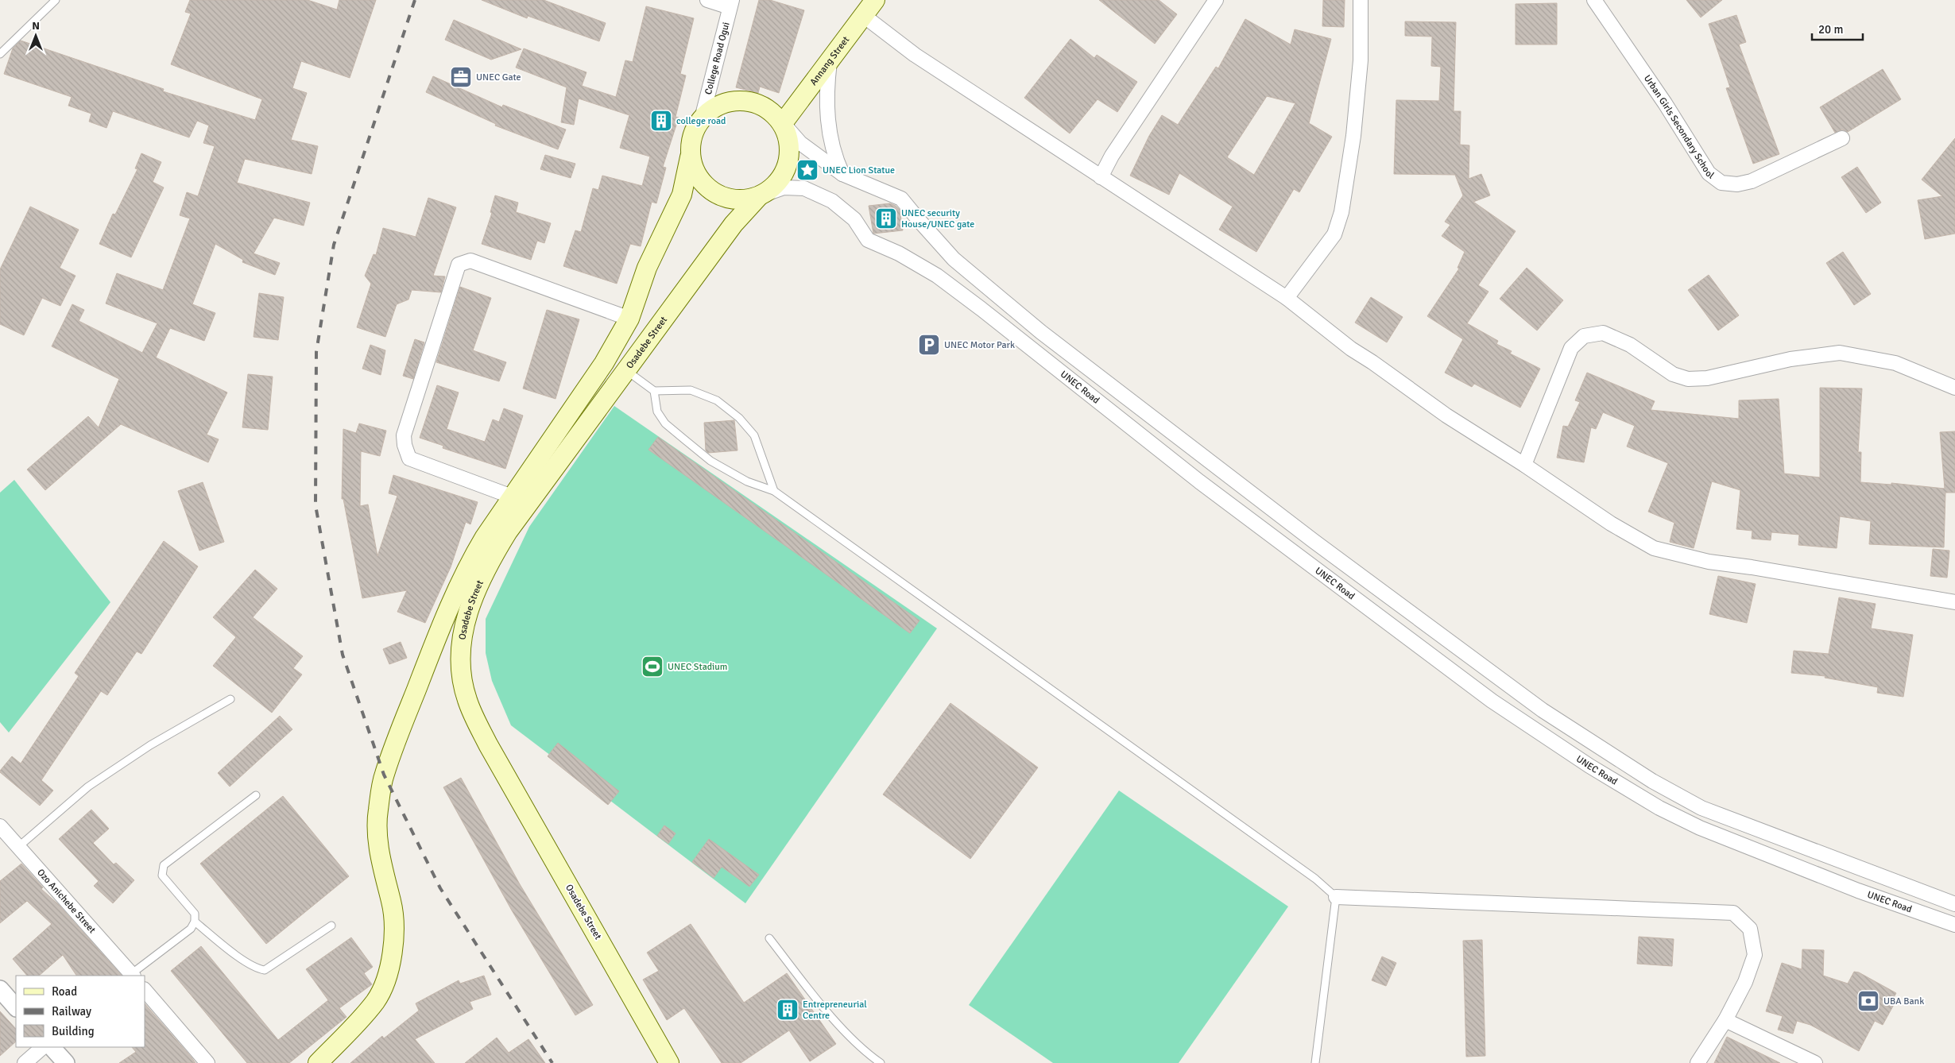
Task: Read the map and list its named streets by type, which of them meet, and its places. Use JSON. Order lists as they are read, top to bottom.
{
  "streets": {
    "main road": ["Annang Street", "Osadebe Street"],
    "street": [
      "College Road Ogui",
      "Urban Girls Secondary School",
      "UNEC Road",
      "Ozo Anichebe Street"
    ]
  },
  "crossings": [
    ["College Road Ogui", "Annang Street"],
    ["College Road Ogui", "Osadebe Street"],
    ["College Road Ogui", "UNEC Road"],
    ["Annang Street", "Osadebe Street"],
    ["Annang Street", "UNEC Road"],
    ["Osadebe Street", "UNEC Road"]
  ],
  "places": {
    "office": ["UNEC Gate"],
    "building": ["college road", "UNEC security House/UNEC gate", "Entrepreneurial Centre"],
    "place": ["UNEC Lion Statue"],
    "parking": ["UNEC Motor Park"],
    "sports": ["UNEC Stadium"],
    "bank": ["UBA Bank"]
  },
  "legend": ["Road", "Railway", "Building"],
  "scale_bar": "20 m",
  "north": "top"
}
